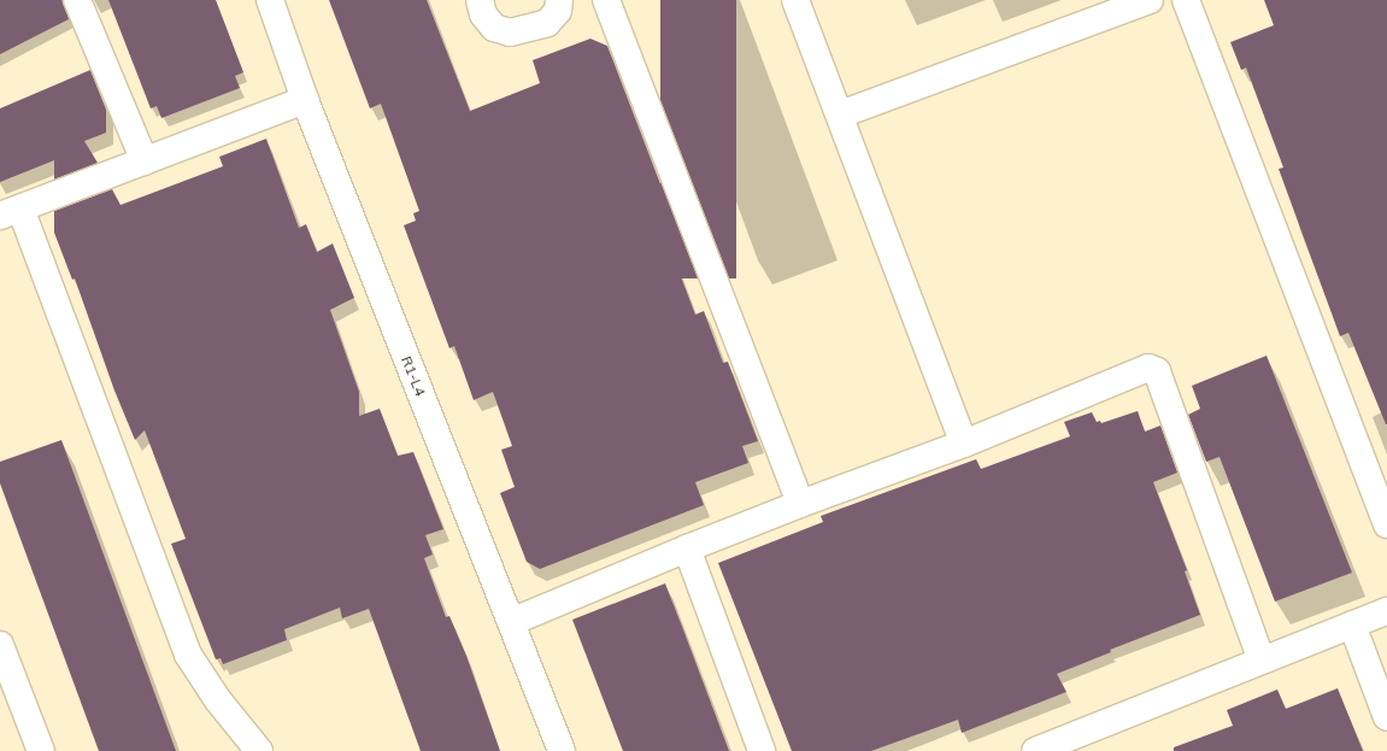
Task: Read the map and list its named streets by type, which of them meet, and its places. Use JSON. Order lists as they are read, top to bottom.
{
  "streets": {
    "street": ["R1-L4"]
  }
}
